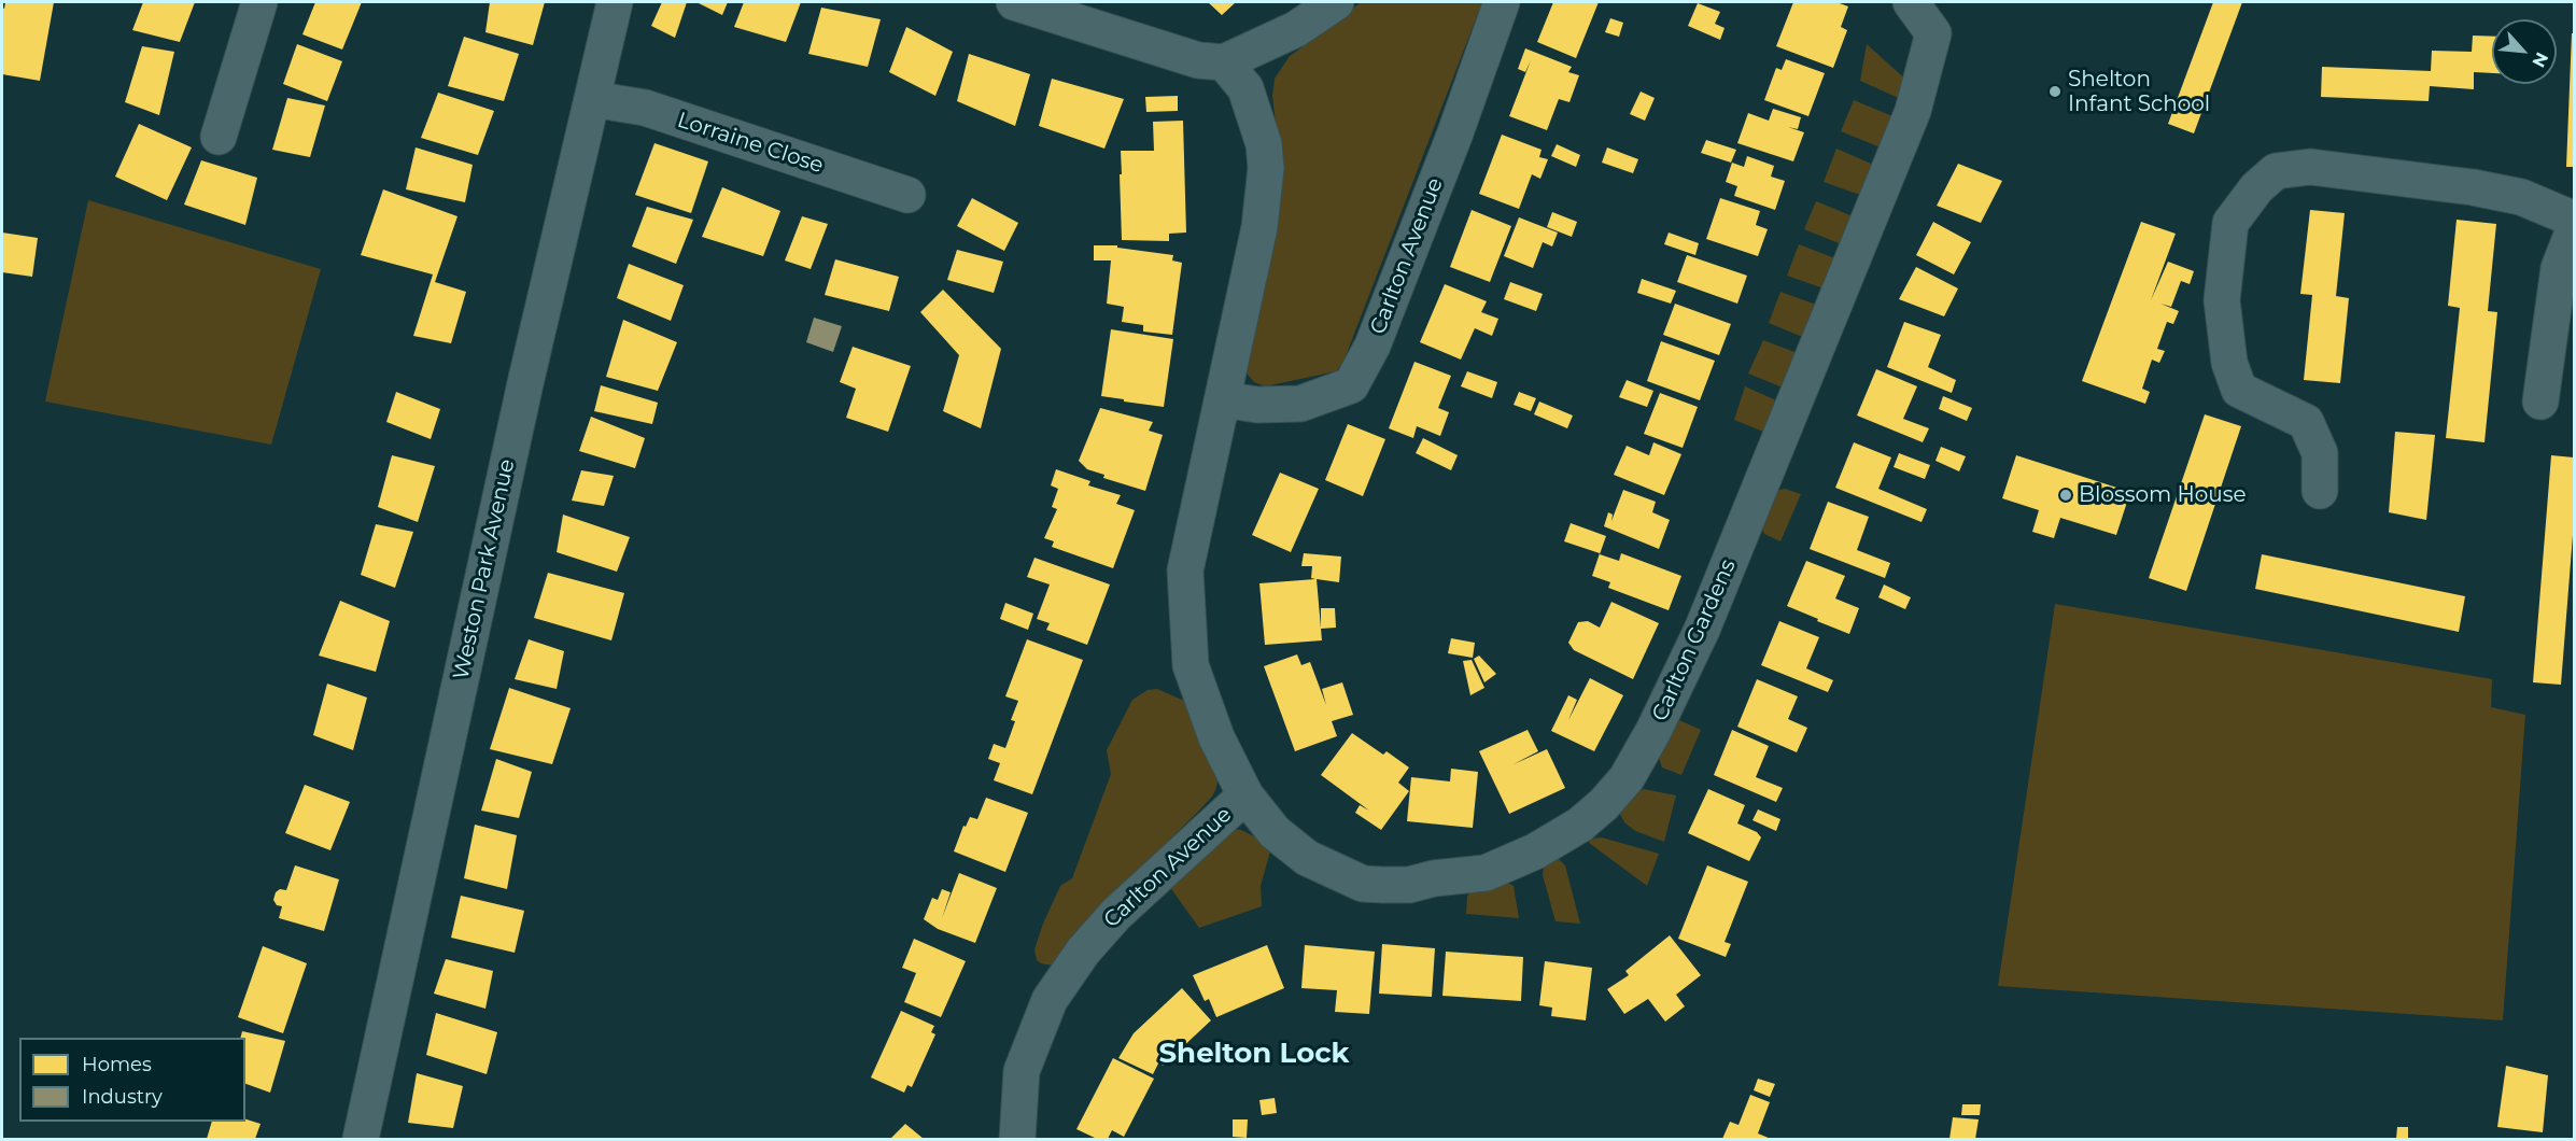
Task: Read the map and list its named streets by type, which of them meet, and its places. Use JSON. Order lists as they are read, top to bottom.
{
  "streets": {
    "street": [
      "Lorraine Close",
      "Carlton Avenue",
      "Weston Park Avenue",
      "Carlton Gardens"
    ]
  },
  "crossings": [
    ["Lorraine Close", "Weston Park Avenue"],
    ["Carlton Avenue", "Carlton Gardens"]
  ],
  "districts": ["Shelton Lock"],
  "places": ["Shelton Infant School", "Blossom House"],
  "legend": ["Homes", "Industry"],
  "north": "bottom right"
}
